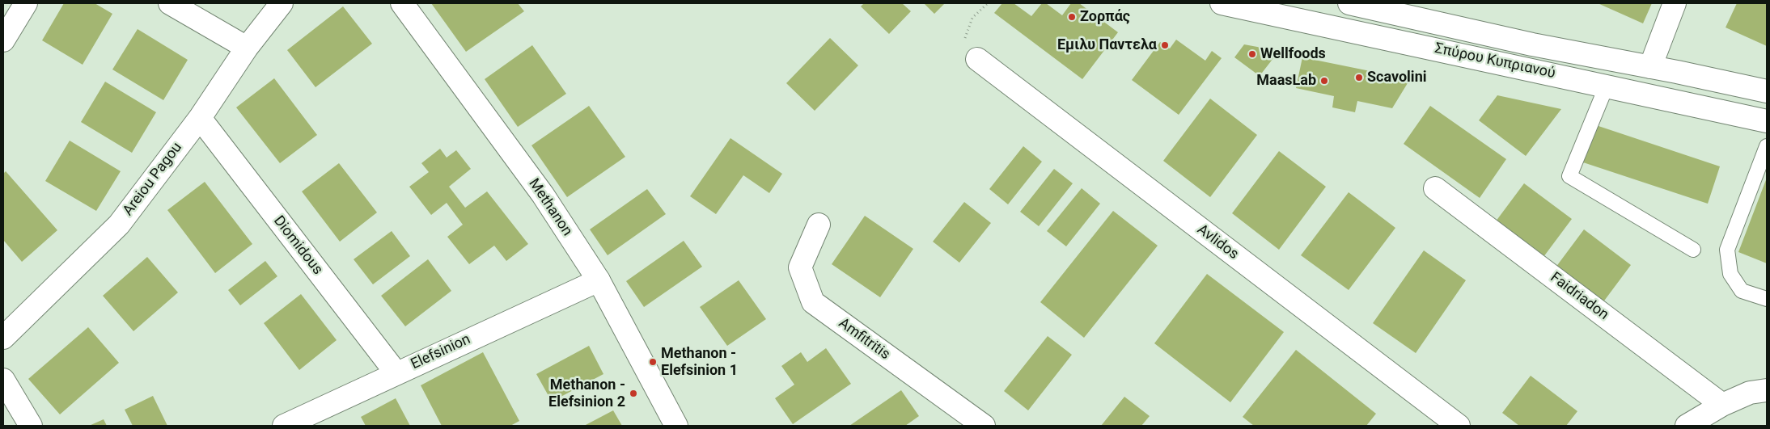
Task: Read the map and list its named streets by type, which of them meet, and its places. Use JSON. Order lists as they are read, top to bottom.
{
  "streets": {
    "street": [
      "Σπύρου Κυπριανού",
      "Areiou Pagou",
      "Methanon",
      "Avlidos",
      "Diomidous",
      "Faidriadon",
      "Amfitritis",
      "Elefsinion"
    ]
  },
  "crossings": [
    ["Areiou Pagou", "Diomidous"],
    ["Methanon", "Elefsinion"],
    ["Diomidous", "Elefsinion"]
  ],
  "places": [
    "Ζορπάς",
    "Εμιλυ Παντελα",
    "Wellfoods",
    "Scavolini",
    "MaasLab",
    "Methanon - Elefsinion 1",
    "Methanon - Elefsinion 2"
  ]
}
